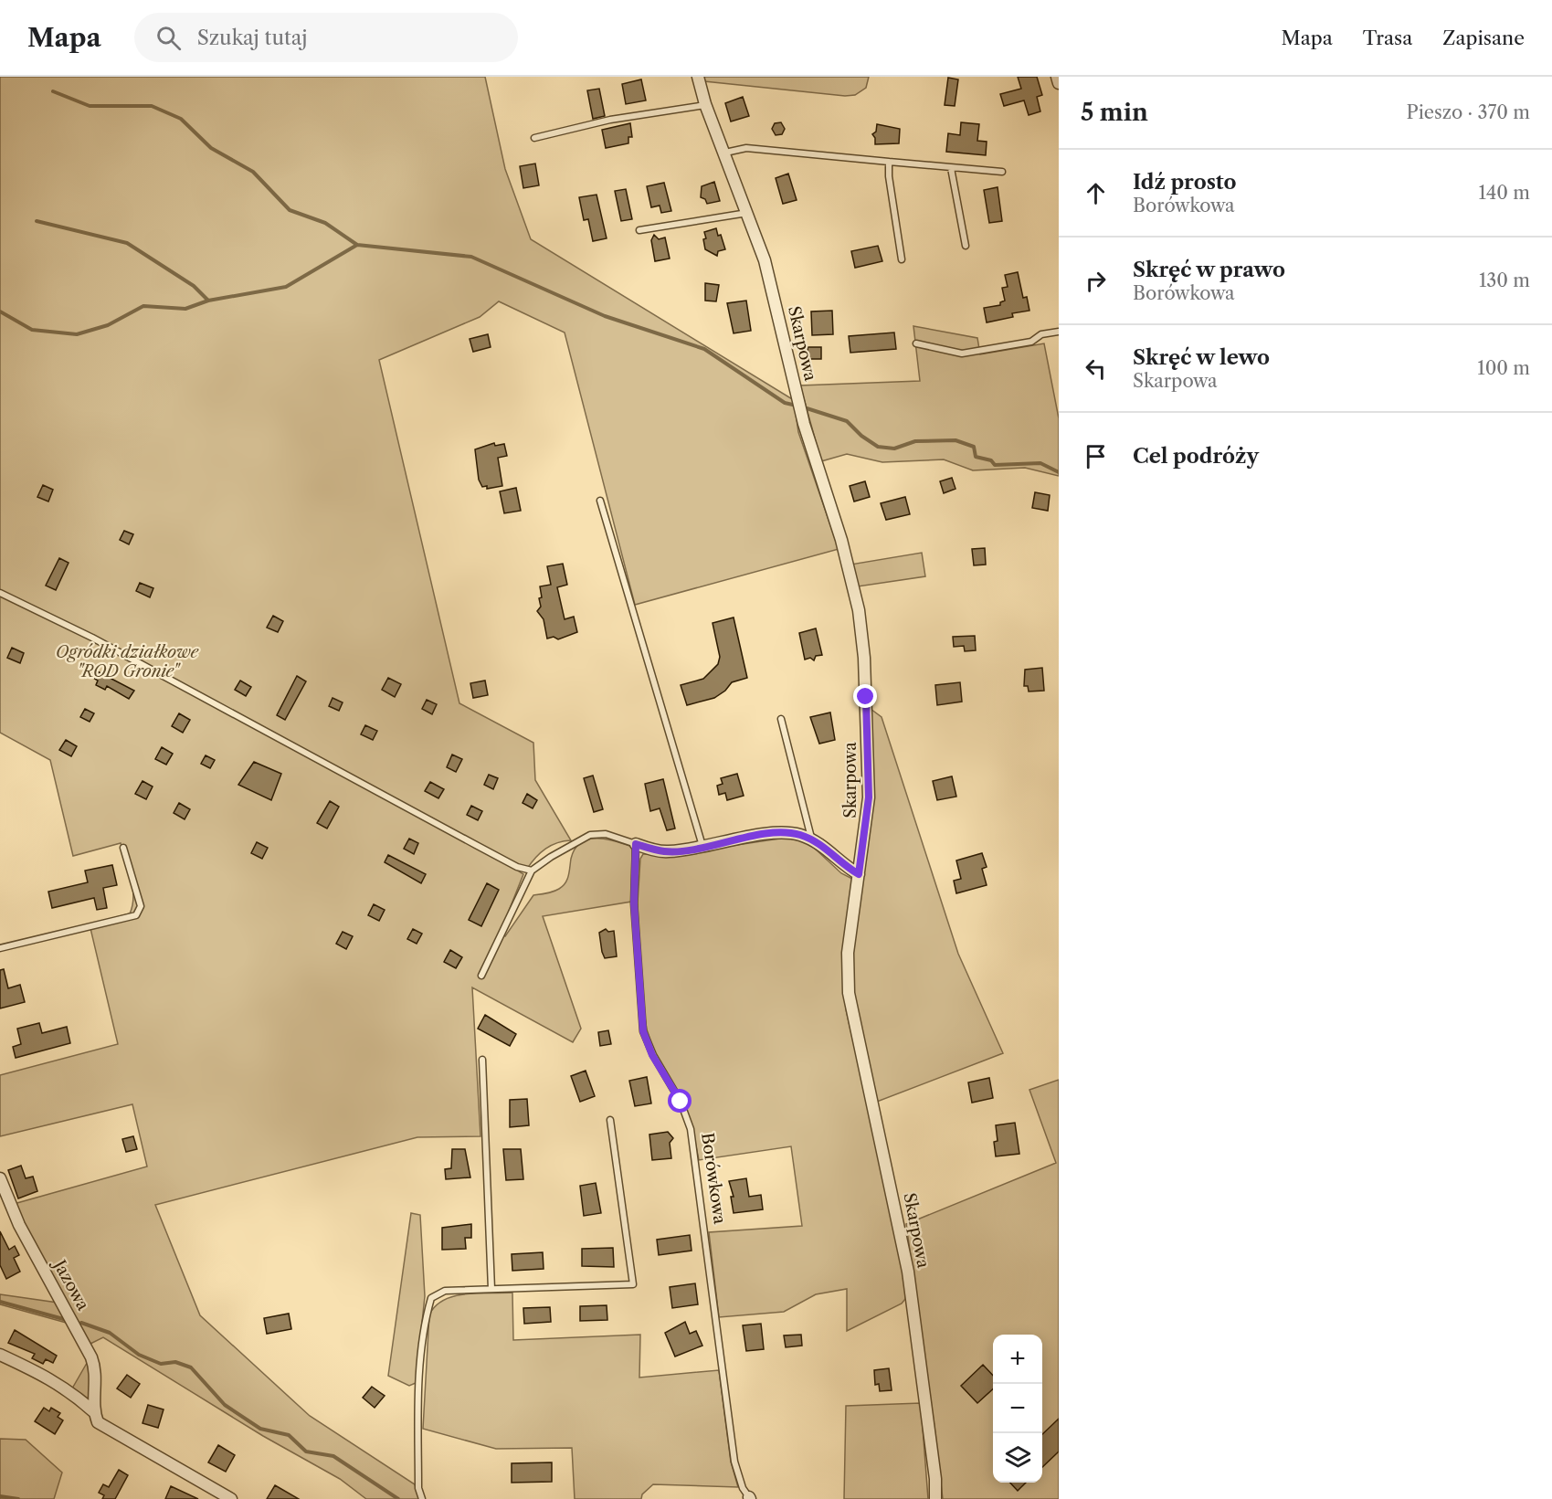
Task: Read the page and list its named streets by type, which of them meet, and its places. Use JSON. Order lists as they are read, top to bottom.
{
  "streets": {
    "street": ["Skarpowa", "Jazowa"],
    "lane": ["Borówkowa"]
  },
  "parks": ["Ogródki działkowe \"ROD Gronie\""],
  "page": {
    "header": "Mapa",
    "search": "Szukaj tutaj",
    "nav": ["Mapa", "Trasa", "Zapisane"],
    "heading": ["5 min", "Pieszo · 370 m"],
    "list": [
      ["Idź prosto", "Borówkowa", "140 m"],
      ["Skręć w prawo", "Borówkowa", "130 m"],
      ["Skręć w lewo", "Skarpowa", "100 m"],
      "Cel podróży"
    ],
    "map_buttons": ["+", "−"]
  }
}
